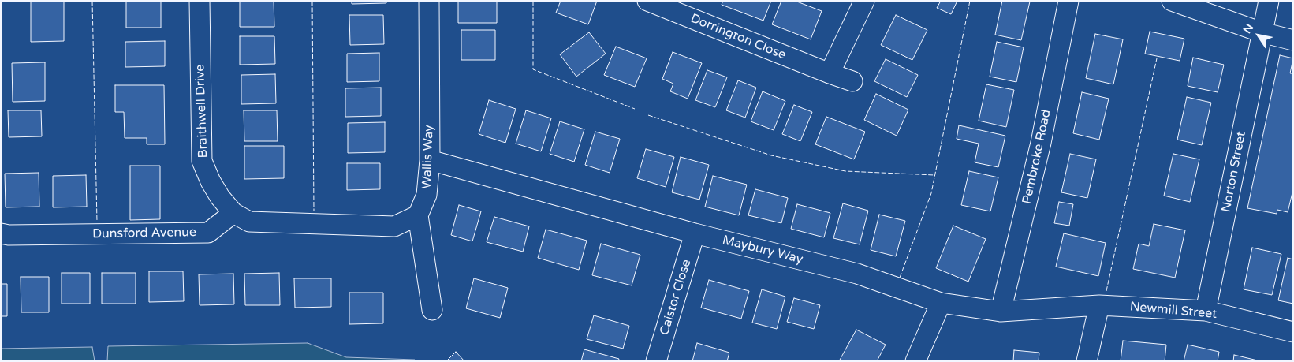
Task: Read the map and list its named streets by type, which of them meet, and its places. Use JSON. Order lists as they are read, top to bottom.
{
  "streets": {
    "street": [
      "Dorrington Close",
      "Braithwell Drive",
      "Wallis Way",
      "Pembroke Road",
      "Norton Street",
      "Dunsford Avenue",
      "Maybury Way",
      "Caistor Close",
      "Newmill Street"
    ]
  },
  "crossings": [
    ["Braithwell Drive", "Dunsford Avenue"],
    ["Wallis Way", "Maybury Way"],
    ["Pembroke Road", "Maybury Way"],
    ["Norton Street", "Newmill Street"],
    ["Maybury Way", "Caistor Close"],
    ["Maybury Way", "Newmill Street"]
  ],
  "north": "top left"
}
